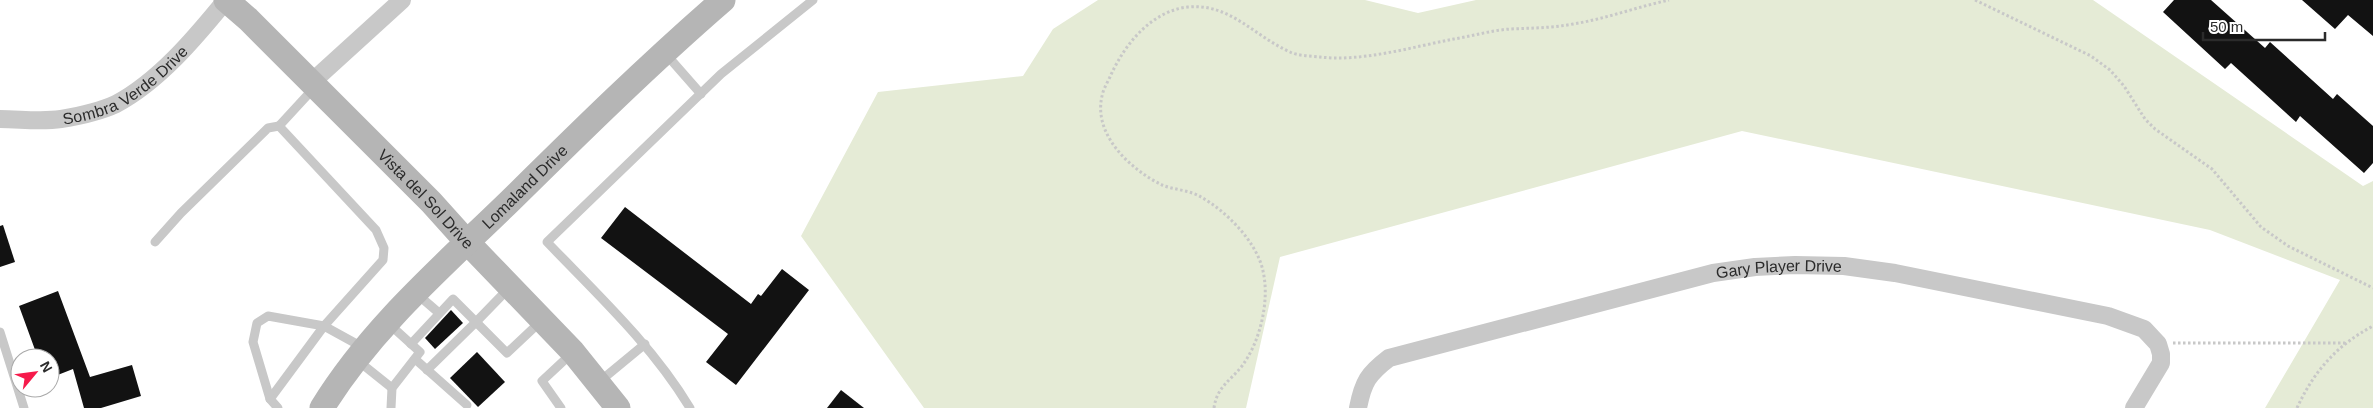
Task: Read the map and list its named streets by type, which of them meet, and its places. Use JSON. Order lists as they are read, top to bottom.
{
  "streets": {
    "main road": ["Lomaland Drive", "Vista del Sol Drive"],
    "street": ["Sombra Verde Drive", "Gary Player Drive"]
  },
  "crossings": [
    ["Sombra Verde Drive", "Vista del Sol Drive"],
    ["Lomaland Drive", "Vista del Sol Drive"]
  ],
  "scale_bar": "50 m",
  "north": "top right"
}
